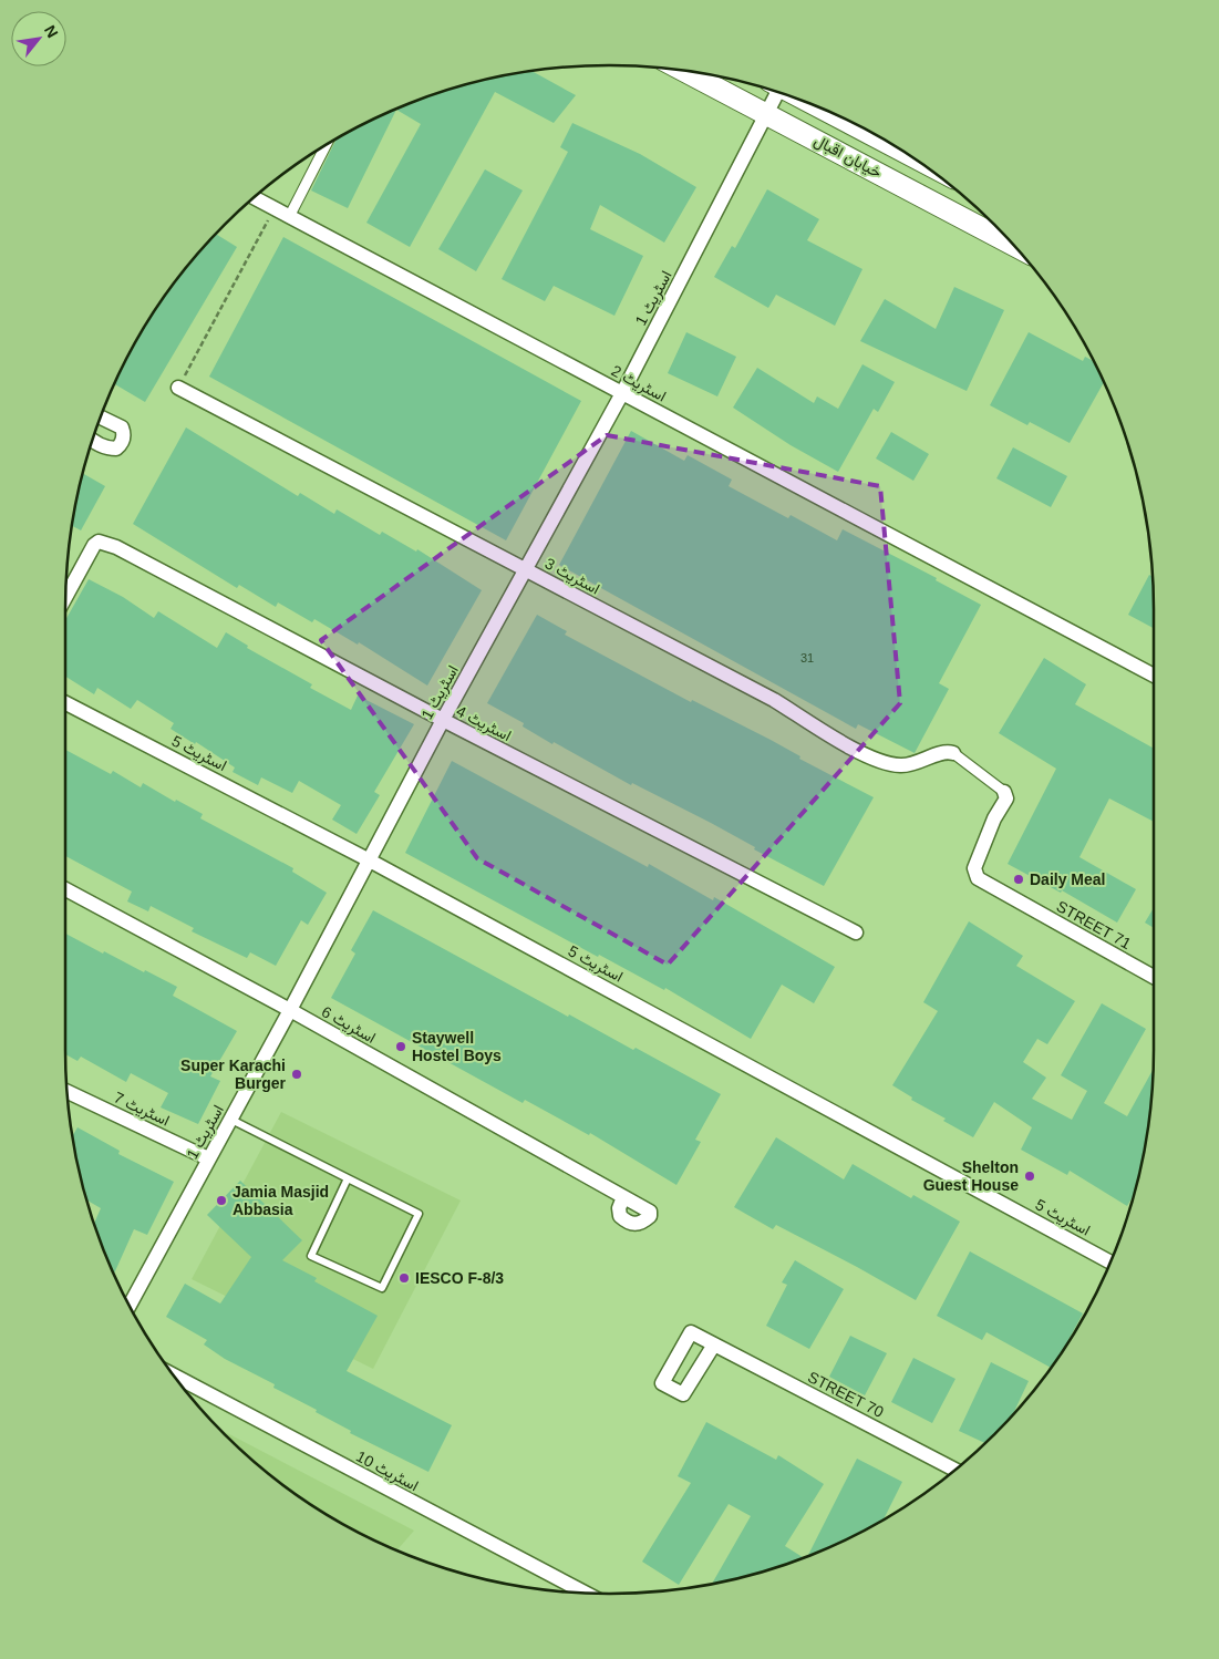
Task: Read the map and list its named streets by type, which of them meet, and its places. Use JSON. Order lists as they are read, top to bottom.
{
  "streets": {
    "main road": ["خیابان اقبال"],
    "street": [
      "اسٹریٹ 1",
      "اسٹریٹ 2",
      "اسٹریٹ 3",
      "اسٹریٹ 4",
      "اسٹریٹ 5",
      "STREET 71",
      "اسٹریٹ 6",
      "اسٹریٹ 7",
      "STREET 70",
      "اسٹریٹ 10"
    ]
  },
  "crossings": [
    ["خیابان اقبال", "اسٹریٹ 1"],
    ["اسٹریٹ 1", "اسٹریٹ 2"],
    ["اسٹریٹ 1", "اسٹریٹ 3"],
    ["اسٹریٹ 1", "اسٹریٹ 4"],
    ["اسٹریٹ 1", "اسٹریٹ 5"],
    ["اسٹریٹ 1", "اسٹریٹ 6"],
    ["اسٹریٹ 1", "اسٹریٹ 7"]
  ],
  "places": [
    "Daily Meal",
    "Staywell Hostel Boys",
    "Super Karachi Burger",
    "Shelton Guest House",
    "Jamia Masjid Abbasia",
    "IESCO F-8/3"
  ],
  "house_numbers": ["31"],
  "north": "top right"
}
